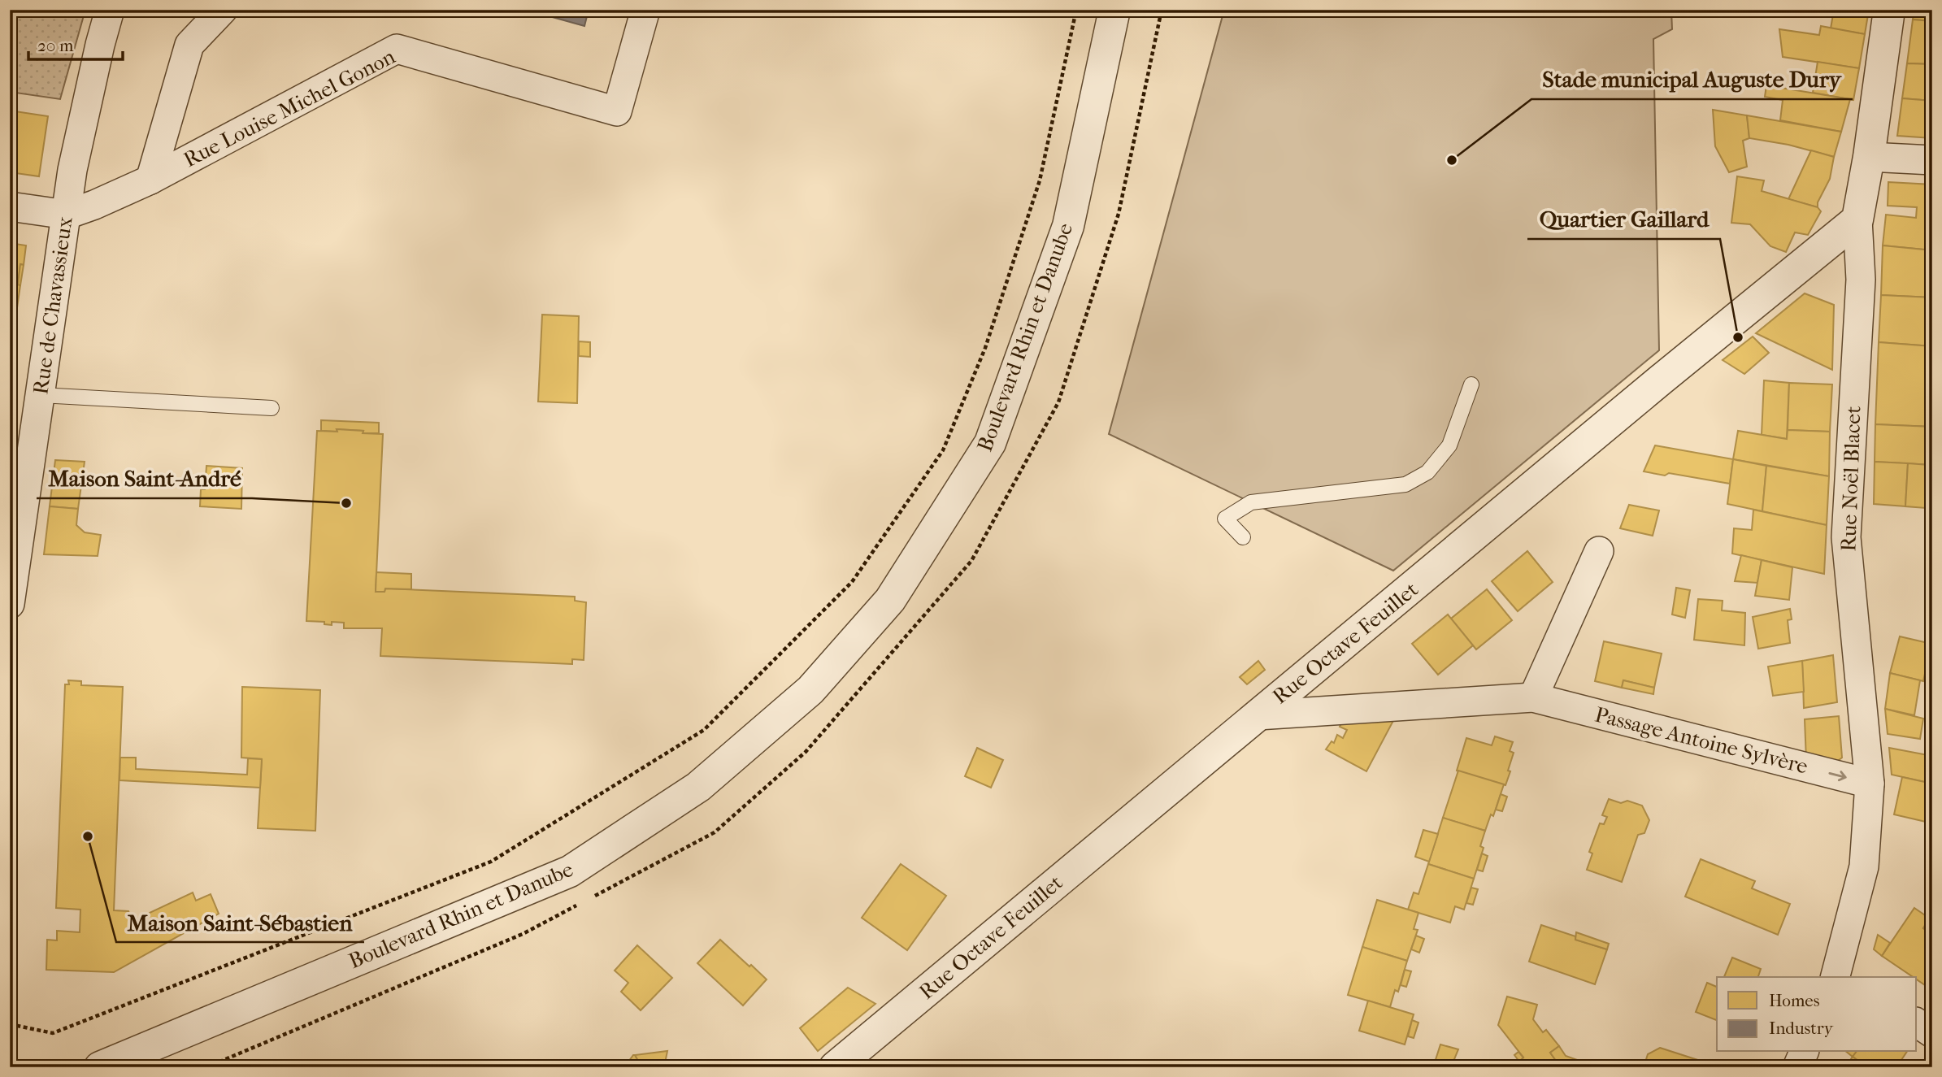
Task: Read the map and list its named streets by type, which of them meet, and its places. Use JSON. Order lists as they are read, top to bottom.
{
  "streets": {
    "street": [
      "Rue Louise Michel Gonon",
      "Rue de Chavassieux",
      "Boulevard Rhin et Danube",
      "Rue Noël Blacet",
      "Rue Octave Feuillet",
      "Passage Antoine Sylvère"
    ]
  },
  "crossings": [
    ["Rue Louise Michel Gonon", "Rue de Chavassieux"],
    ["Rue Noël Blacet", "Rue Octave Feuillet"],
    ["Rue Noël Blacet", "Passage Antoine Sylvère"],
    ["Rue Octave Feuillet", "Passage Antoine Sylvère"]
  ],
  "one_way": ["Passage Antoine Sylvère"],
  "places": [
    "Stade municipal Auguste Dury",
    "Quartier Gaillard",
    "Maison Saint-André",
    "Maison Saint-Sébastien"
  ],
  "legend": ["Homes", "Industry"],
  "scale_bar": "20 m"
}
